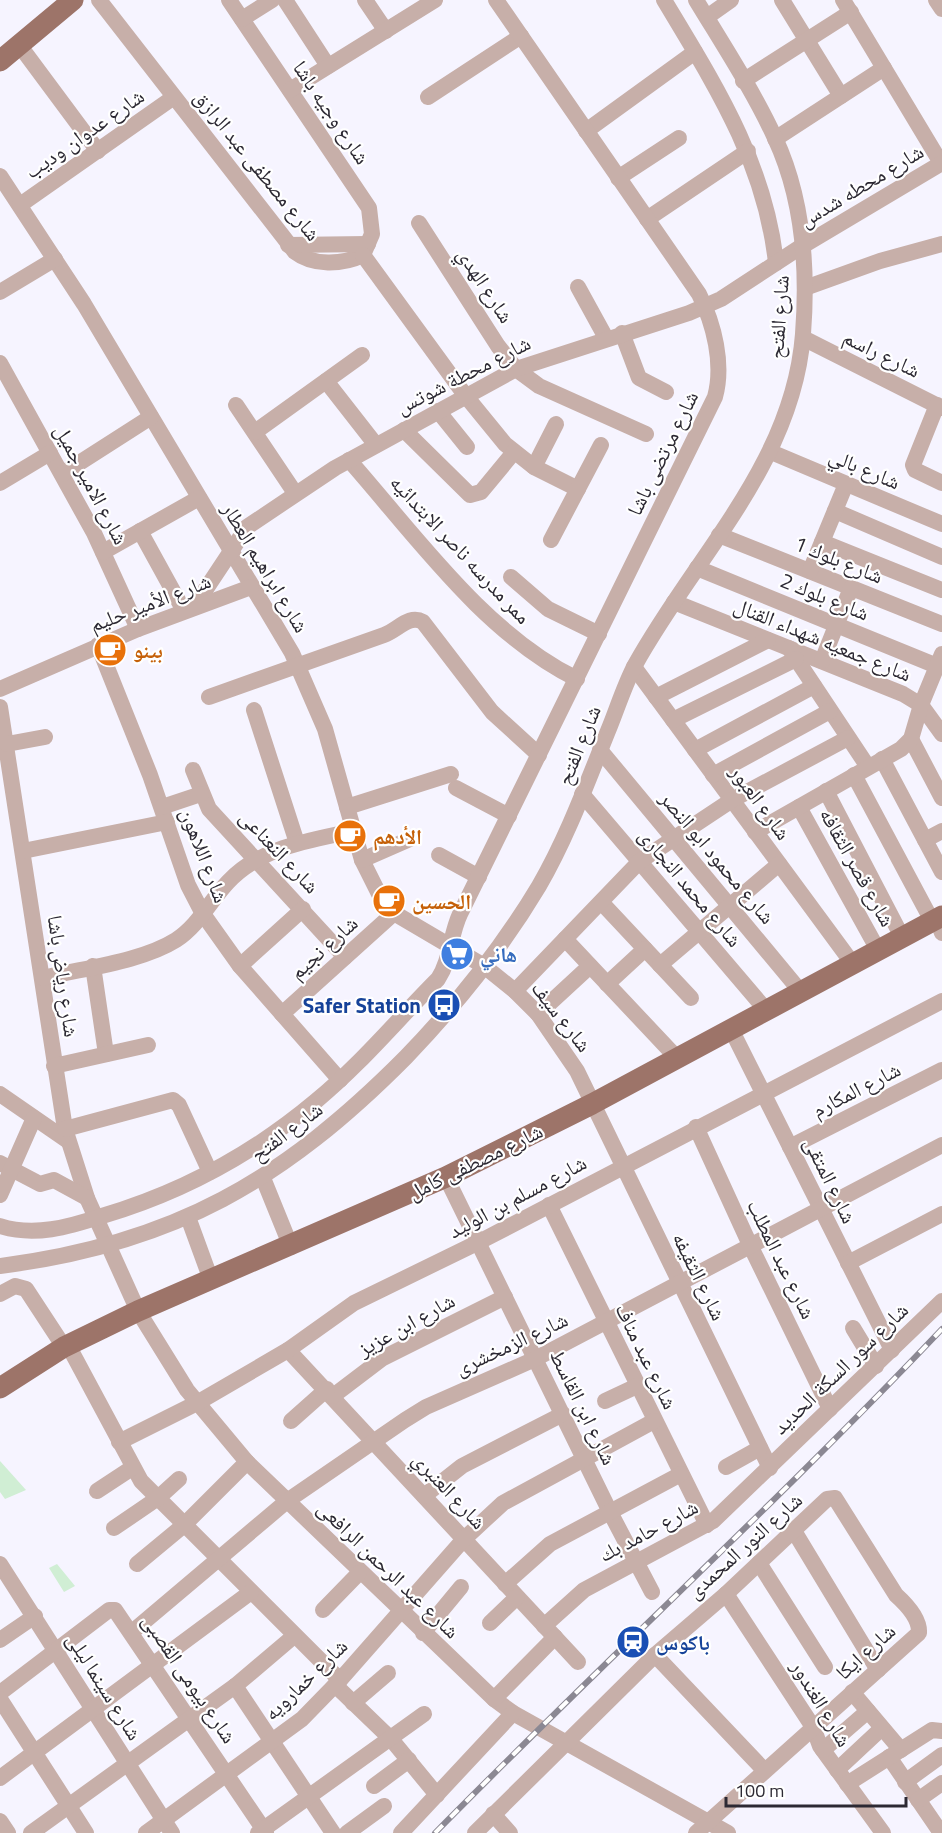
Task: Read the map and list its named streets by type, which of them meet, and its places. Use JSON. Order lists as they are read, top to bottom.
{
  "streets": {
    "main road": ["شارع مصطفى كامل"],
    "street": [
      "شارع وجيه باشا",
      "شارع عدوان وديب",
      "شارع مصطفى عبد الرازق",
      "شارع محطه شدس",
      "شارع الهدي",
      "شارع الفتح",
      "شارع راسم",
      "شارع محطة شوتس",
      "شارع مرتضى باشا",
      "شارع بالي",
      "شارع الامير جميل",
      "ممر مدرسه ناصر الابتدائيه",
      "شارع بلوك 1",
      "شارع ابراهيم العطار",
      "شارع بلوك 2",
      "شارع الأمير حليم",
      "شارع جمعيه شهداء القنال",
      "شارع العبور",
      "شارع النعناعى",
      "شارع اللاهون",
      "شارع محمود ابو النصر",
      "شارع قصر الثقافه",
      "شارع محمد النجارى",
      "شارع نجيم",
      "شارع رياض باشا",
      "شارع سيف",
      "شارع المكارم",
      "شارع المتقى",
      "شارع مسلم بن الوليد",
      "شارع عبد المطلب",
      "شارع الثقيفه",
      "شارع ابن عزيز",
      "شارع الزمخشرى",
      "شارع عبد مناف",
      "شارع سور السكة الحديد",
      "شارع ابن القاسط",
      "شارع العنبري",
      "شارع حامد بك",
      "شارع النور المحمدى",
      "شارع عبد الرحمن الرافعى",
      "شارع ايكا",
      "شارع بيومى القصبى",
      "شارع خمارويه",
      "شارع سينما ليلى",
      "شارع الغندور"
    ]
  },
  "crossings": [
    ["شارع وجيه باشا", "شارع مصطفى عبد الرازق"],
    ["شارع عدوان وديب", "شارع مصطفى عبد الرازق"],
    ["شارع عدوان وديب", "شارع ابراهيم العطار"],
    ["شارع محطه شدس", "شارع الفتح"],
    ["شارع محطه شدس", "شارع محطة شوتس"],
    ["شارع الهدي", "شارع محطة شوتس"],
    ["شارع الفتح", "شارع راسم"],
    ["شارع الفتح", "شارع محطة شوتس"],
    ["شارع الفتح", "شارع مرتضى باشا"],
    ["شارع الفتح", "شارع بالي"],
    ["شارع الفتح", "شارع بلوك 1"],
    ["شارع الفتح", "شارع ابراهيم العطار"],
    ["شارع الفتح", "شارع بلوك 2"],
    ["شارع الفتح", "شارع جمعيه شهداء القنال"],
    ["شارع الفتح", "شارع العبور"],
    ["شارع الفتح", "شارع اللاهون"],
    ["شارع الفتح", "شارع محمود ابو النصر"],
    ["شارع الفتح", "شارع محمد النجارى"],
    ["شارع الفتح", "شارع رياض باشا"],
    ["شارع الفتح", "شارع سيف"],
    ["شارع الفتح", "شارع عبد الرحمن الرافعى"],
    ["شارع محطة شوتس", "شارع مرتضى باشا"],
    ["شارع محطة شوتس", "ممر مدرسه ناصر الابتدائيه"],
    ["شارع محطة شوتس", "شارع ابراهيم العطار"],
    ["شارع محطة شوتس", "شارع الأمير حليم"],
    ["شارع مرتضى باشا", "ممر مدرسه ناصر الابتدائيه"],
    ["شارع مرتضى باشا", "شارع ابراهيم العطار"],
    ["شارع الامير جميل", "شارع الأمير حليم"],
    ["شارع ابراهيم العطار", "شارع الأمير حليم"],
    ["شارع ابراهيم العطار", "شارع نجيم"],
    ["شارع ابراهيم العطار", "شارع سيف"],
    ["شارع الأمير حليم", "شارع اللاهون"],
    ["شارع العبور", "شارع مصطفى كامل"],
    ["شارع النعناعى", "شارع نجيم"],
    ["شارع اللاهون", "شارع نجيم"],
    ["شارع محمود ابو النصر", "شارع مصطفى كامل"],
    ["شارع قصر الثقافه", "شارع مصطفى كامل"],
    ["شارع محمد النجارى", "شارع مصطفى كامل"],
    ["شارع رياض باشا", "شارع عبد الرحمن الرافعى"],
    ["شارع سيف", "شارع مصطفى كامل"],
    ["شارع سيف", "شارع الثقيفه"],
    ["شارع المكارم", "شارع المتقى"],
    ["شارع مصطفى كامل", "شارع المتقى"],
    ["شارع مصطفى كامل", "شارع الثقيفه"],
    ["شارع مصطفى كامل", "شارع ابن القاسط"],
    ["شارع مصطفى كامل", "شارع عبد الرحمن الرافعى"],
    ["شارع المتقى", "شارع مسلم بن الوليد"],
    ["شارع المتقى", "شارع الزمخشرى"],
    ["شارع المتقى", "شارع سور السكة الحديد"],
    ["شارع مسلم بن الوليد", "شارع عبد المطلب"],
    ["شارع مسلم بن الوليد", "شارع الثقيفه"],
    ["شارع مسلم بن الوليد", "شارع عبد مناف"],
    ["شارع مسلم بن الوليد", "شارع ابن القاسط"],
    ["شارع مسلم بن الوليد", "شارع العنبري"],
    ["شارع مسلم بن الوليد", "شارع عبد الرحمن الرافعى"],
    ["شارع عبد المطلب", "شارع الزمخشرى"],
    ["شارع عبد المطلب", "شارع سور السكة الحديد"],
    ["شارع الثقيفه", "شارع الزمخشرى"],
    ["شارع الثقيفه", "شارع سور السكة الحديد"],
    ["شارع الثقيفه", "شارع حامد بك"],
    ["شارع ابن عزيز", "شارع ابن القاسط"],
    ["شارع ابن عزيز", "شارع العنبري"],
    ["شارع الزمخشرى", "شارع عبد مناف"],
    ["شارع الزمخشرى", "شارع ابن القاسط"],
    ["شارع الزمخشرى", "شارع العنبري"],
    ["شارع الزمخشرى", "شارع عبد الرحمن الرافعى"],
    ["شارع الزمخشرى", "شارع بيومى القصبى"],
    ["شارع عبد مناف", "شارع حامد بك"],
    ["شارع عبد مناف", "شارع خمارويه"],
    ["شارع سور السكة الحديد", "شارع حامد بك"],
    ["شارع ابن القاسط", "شارع حامد بك"],
    ["شارع ابن القاسط", "شارع خمارويه"],
    ["شارع العنبري", "شارع حامد بك"],
    ["شارع العنبري", "شارع خمارويه"],
    ["شارع حامد بك", "شارع عبد الرحمن الرافعى"],
    ["شارع النور المحمدى", "شارع عبد الرحمن الرافعى"],
    ["شارع النور المحمدى", "شارع ايكا"],
    ["شارع النور المحمدى", "شارع الغندور"],
    ["شارع عبد الرحمن الرافعى", "شارع ايكا"],
    ["شارع عبد الرحمن الرافعى", "شارع خمارويه"],
    ["شارع ايكا", "شارع الغندور"],
    ["شارع بيومى القصبى", "شارع خمارويه"],
    ["شارع بيومى القصبى", "شارع سينما ليلى"],
    ["شارع خمارويه", "شارع سينما ليلى"]
  ],
  "places": {
    "cafe": ["بينو", "الأدهم", "الحسين"],
    "supermarket": ["هاني"],
    "bus stop": ["Safer Station"],
    "station": ["باكوس"]
  },
  "scale_bar": "100 m"
}
